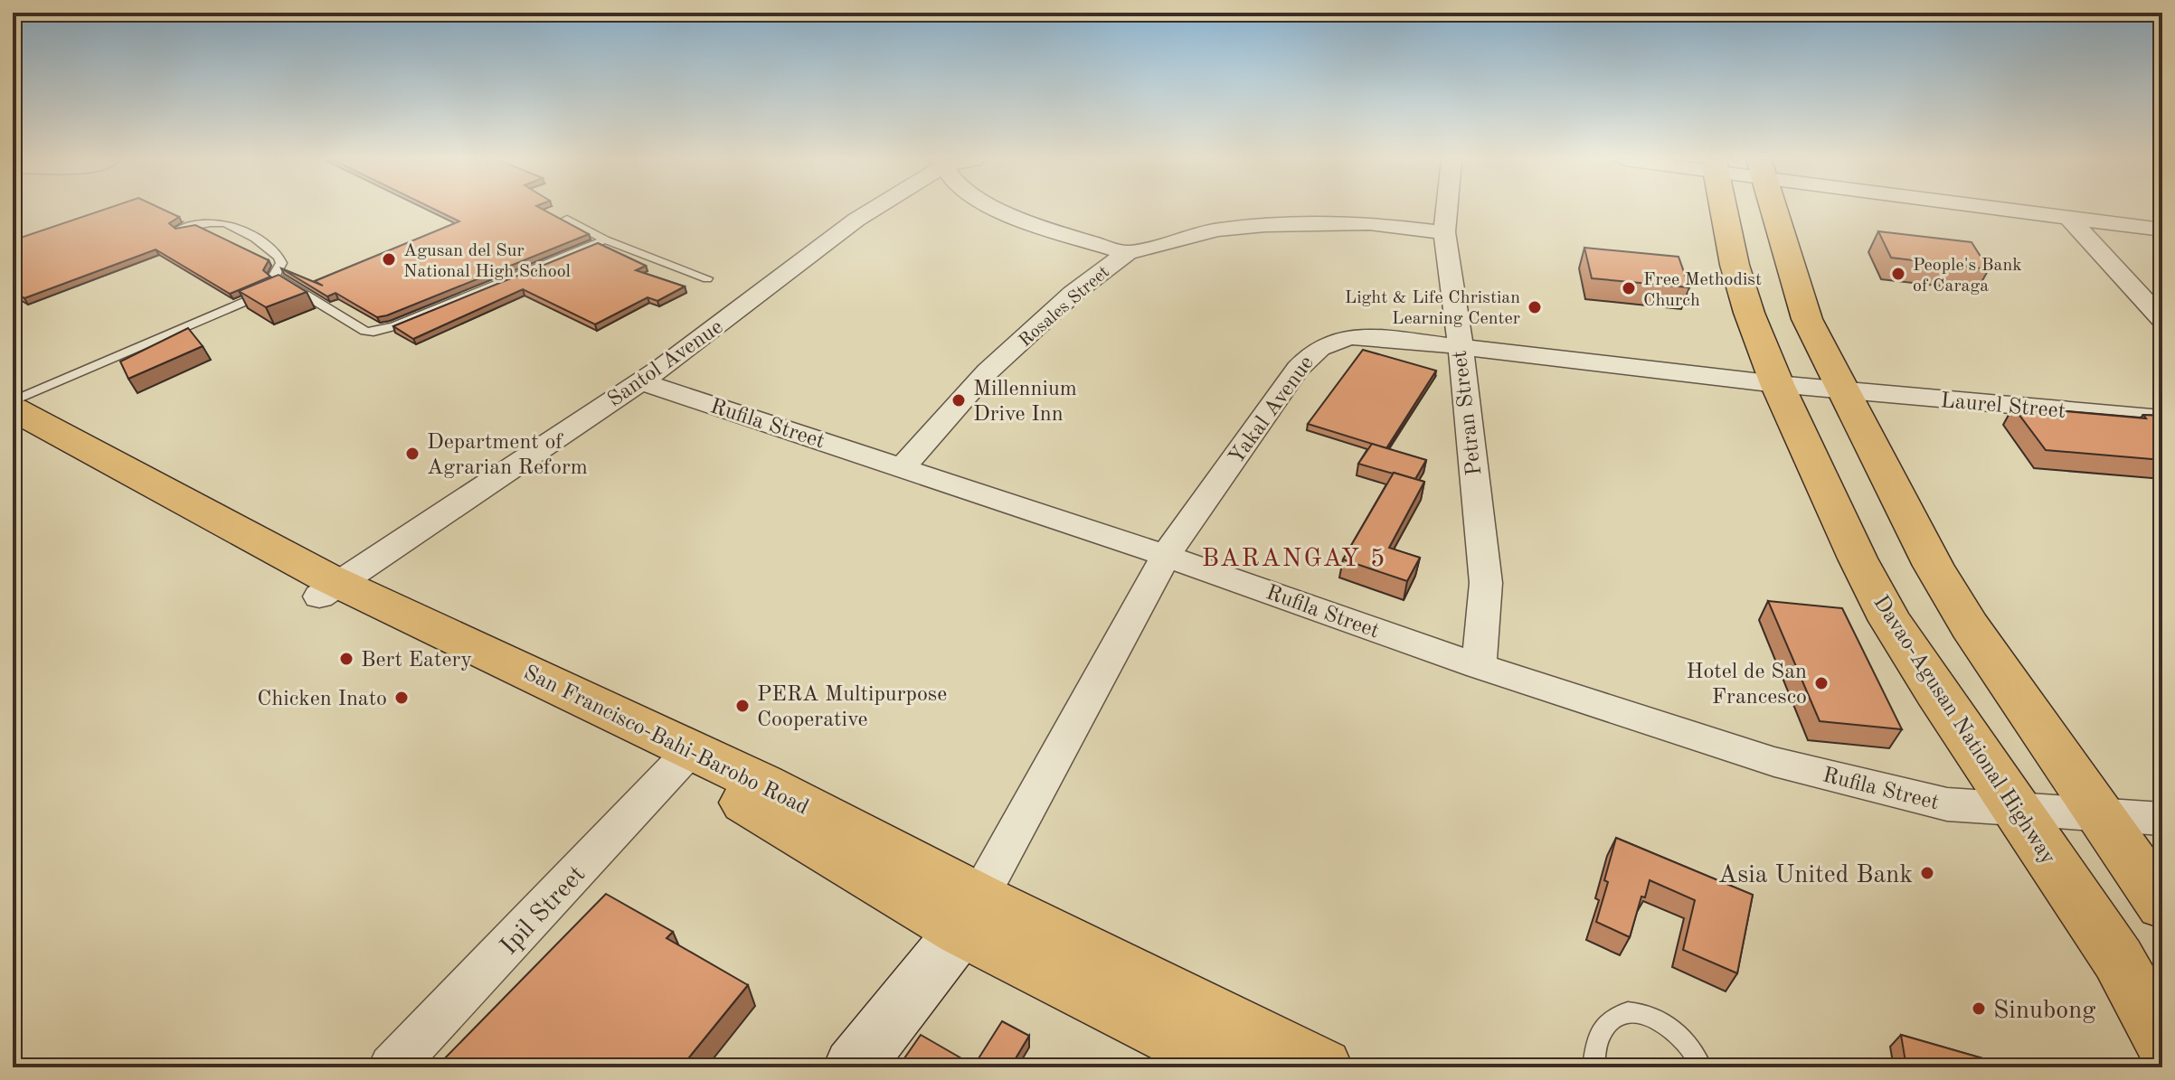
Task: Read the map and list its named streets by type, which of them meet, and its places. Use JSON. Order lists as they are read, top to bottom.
{
  "streets": {
    "main road": ["Davao-Agusan National Highway", "San Francisco-Bahi-Barobo Road"],
    "street": [
      "Rosales Street",
      "Santol Avenue",
      "Laurel Street",
      "Yakal Avenue",
      "Petran Street",
      "Rufila Street",
      "Ipil Street"
    ]
  },
  "crossings": [
    ["Rosales Street", "Petran Street"],
    ["Rosales Street", "Rufila Street"],
    ["Santol Avenue", "Rufila Street"],
    ["Santol Avenue", "San Francisco-Bahi-Barobo Road"],
    ["Laurel Street", "Yakal Avenue"],
    ["Yakal Avenue", "Petran Street"],
    ["Yakal Avenue", "Rufila Street"],
    ["Yakal Avenue", "Davao-Agusan National Highway"],
    ["Yakal Avenue", "San Francisco-Bahi-Barobo Road"],
    ["Petran Street", "Rufila Street"],
    ["Rufila Street", "Davao-Agusan National Highway"],
    ["San Francisco-Bahi-Barobo Road", "Ipil Street"]
  ],
  "districts": ["BARANGAY 5"],
  "places": [
    "Agusan del Sur National High School",
    "People's Bank of Caraga",
    "Free Methodist Church",
    "Light & Life Christian Learning Center",
    "Millennium Drive Inn",
    "Department of Agrarian Reform",
    "Bert Eatery",
    "Hotel de San Francesco",
    "Chicken Inato",
    "PERA Multipurpose Cooperative",
    "Asia United Bank",
    "Sinubong"
  ]
}
